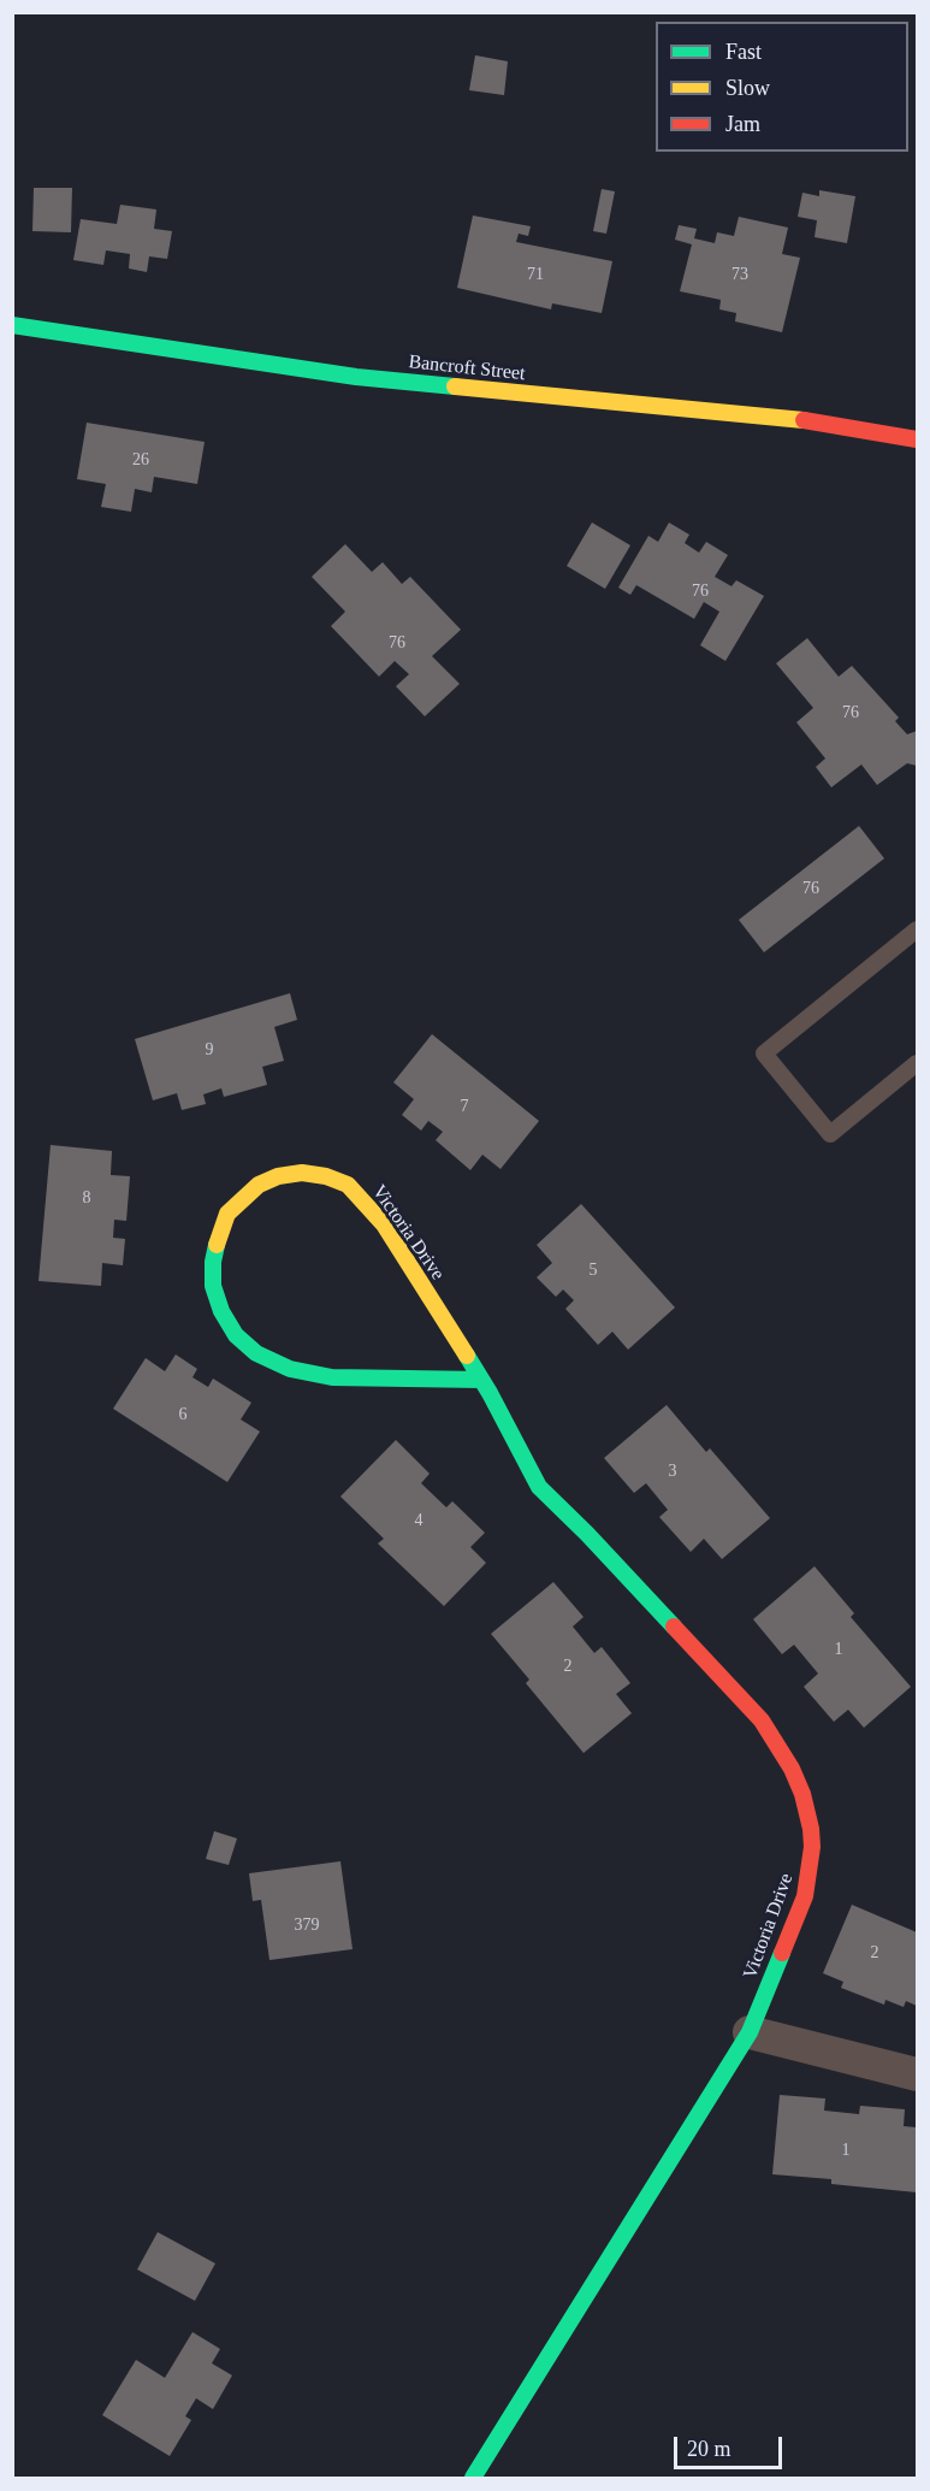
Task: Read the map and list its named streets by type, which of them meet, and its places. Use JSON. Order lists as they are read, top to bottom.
{
  "streets": {
    "street": ["Bancroft Street", "Victoria Drive"]
  },
  "house_numbers": [
    "71",
    "73",
    "26",
    "76",
    "76",
    "76",
    "76",
    "9",
    "7",
    "8",
    "5",
    "6",
    "3",
    "4",
    "1",
    "2",
    "379",
    "2",
    "1"
  ],
  "legend": ["Fast", "Slow", "Jam"],
  "scale_bar": "20 m"
}
